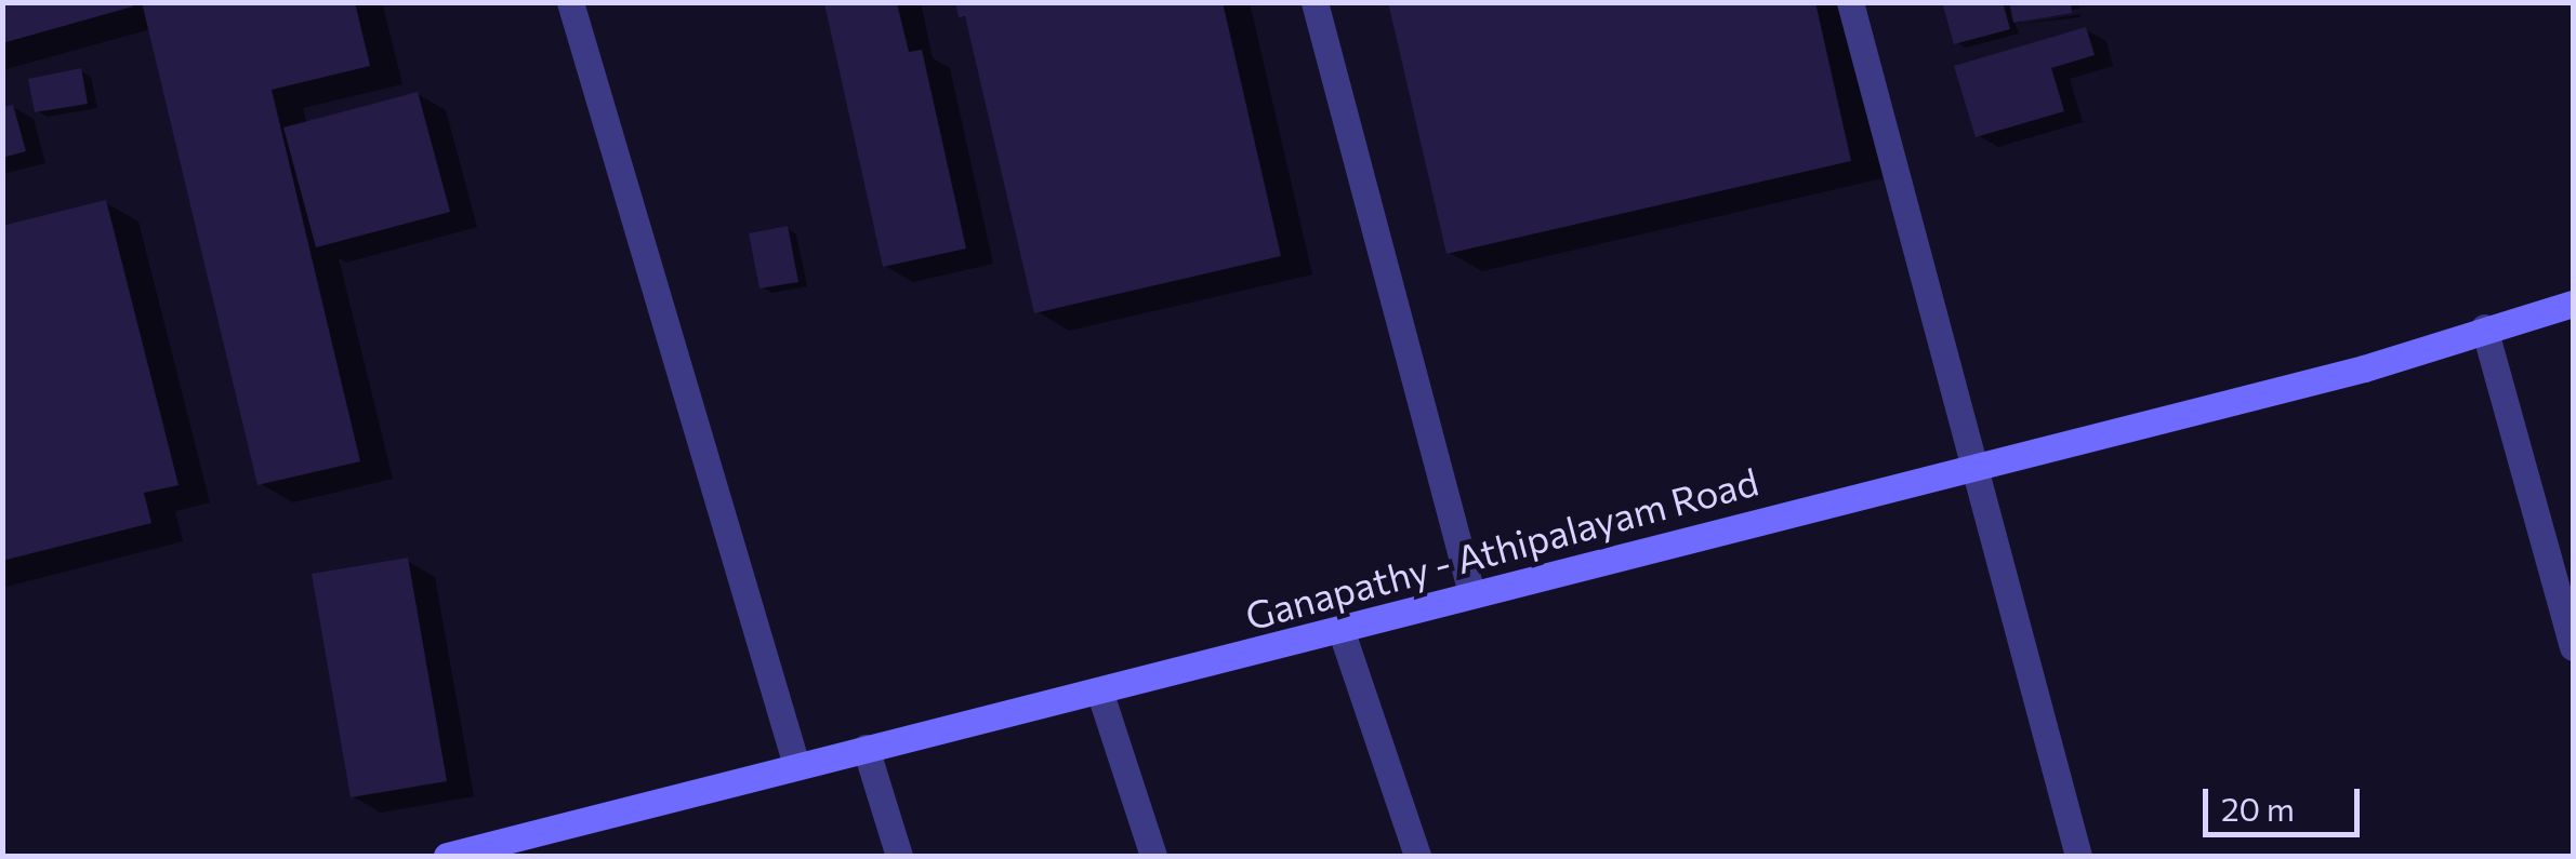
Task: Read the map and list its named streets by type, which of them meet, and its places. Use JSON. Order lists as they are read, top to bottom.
{
  "streets": {
    "main road": ["Ganapathy - Athipalayam Road"]
  },
  "scale_bar": "20 m"
}
